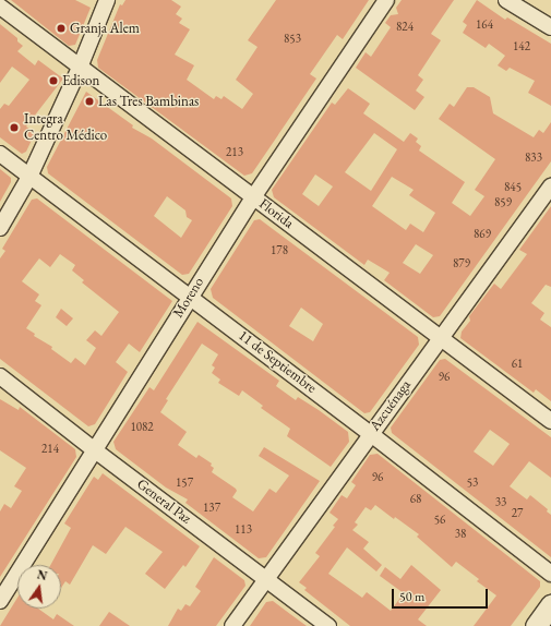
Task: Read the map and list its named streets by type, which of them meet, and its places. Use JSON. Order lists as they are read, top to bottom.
{
  "streets": {
    "street": [
      "Florida",
      "Moreno",
      "11 de Septiembre",
      "Azcuénaga",
      "General Paz"
    ]
  },
  "crossings": [
    ["Florida", "Moreno"],
    ["Florida", "Azcuénaga"],
    ["Moreno", "11 de Septiembre"],
    ["Moreno", "General Paz"],
    ["11 de Septiembre", "Azcuénaga"],
    ["Azcuénaga", "General Paz"]
  ],
  "places": [
    "Granja Alem",
    "Edison",
    "Las Tres Bambinas",
    "Integra Centro Médico"
  ],
  "house_numbers": [
    "164",
    "824",
    "853",
    "142",
    "213",
    "833",
    "845",
    "859",
    "869",
    "178",
    "879",
    "61",
    "96",
    "1082",
    "214",
    "96",
    "157",
    "53",
    "68",
    "33",
    "137",
    "27",
    "56",
    "113",
    "38"
  ],
  "scale_bar": "50 m",
  "north": "top"
}
